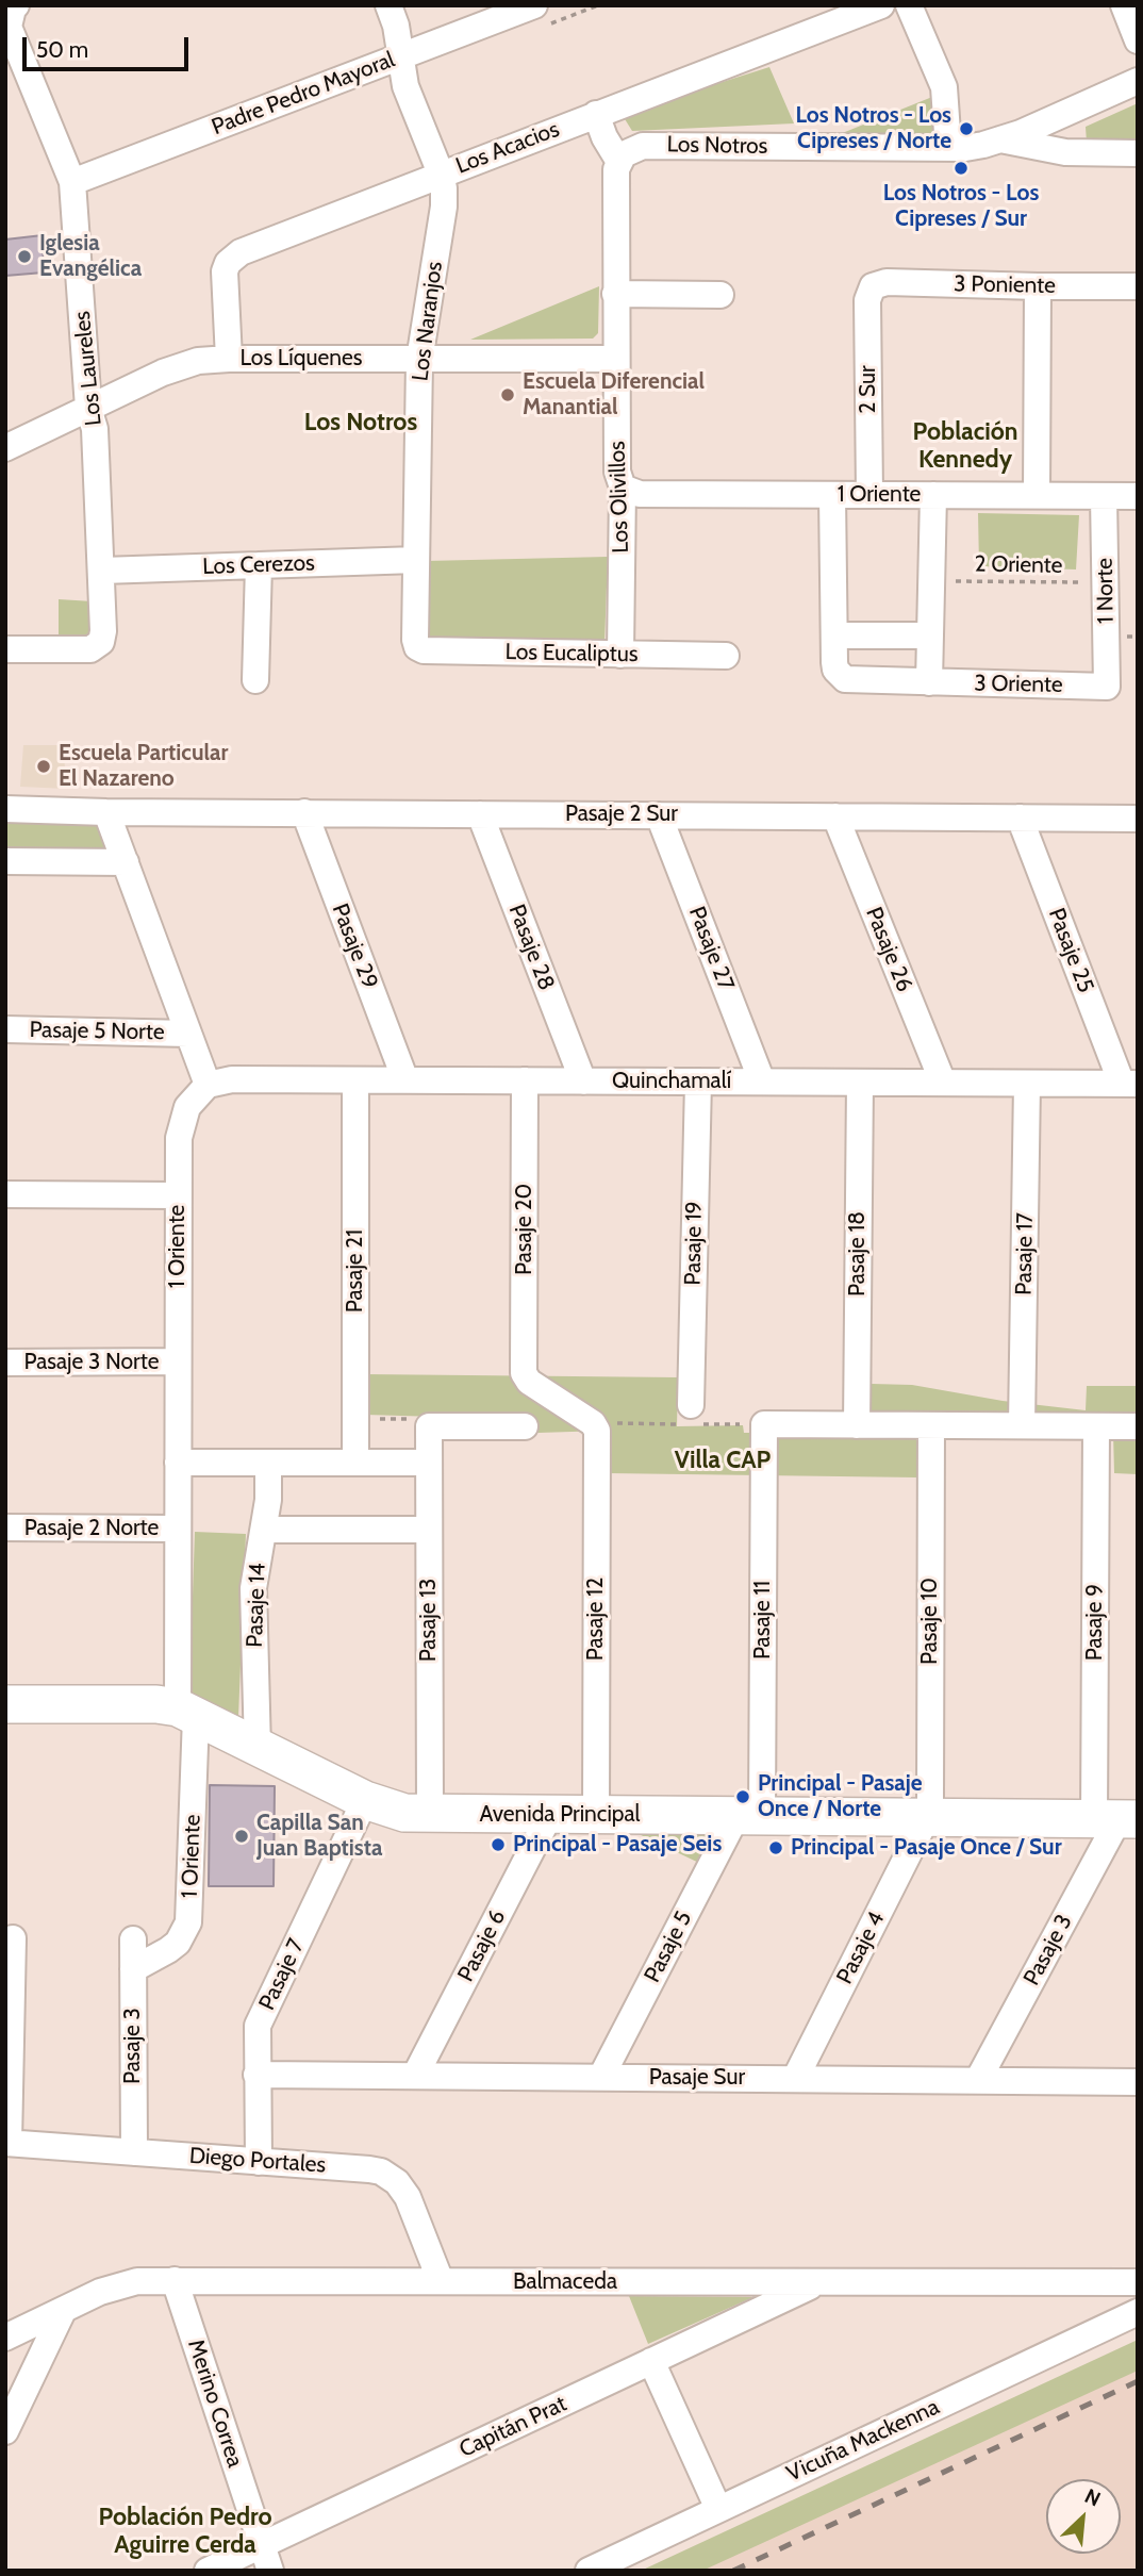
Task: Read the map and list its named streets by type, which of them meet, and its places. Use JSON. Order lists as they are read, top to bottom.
{
  "streets": {
    "main road": ["Avenida Principal"],
    "street": [
      "Padre Pedro Mayoral",
      "Los Notros",
      "Los Acacios",
      "3 Poniente",
      "Los Naranjos",
      "Los Líquenes",
      "Los Laureles",
      "2 Sur",
      "1 Oriente",
      "Los Olivillos",
      "Los Cerezos",
      "1 Norte",
      "Los Eucaliptus",
      "3 Oriente",
      "Pasaje 2 Sur",
      "Pasaje 29",
      "Pasaje 28",
      "Pasaje 27",
      "Pasaje 26",
      "Pasaje 25",
      "Pasaje 5 Norte",
      "Quinchamalí",
      "Pasaje 20",
      "Pasaje 19",
      "Pasaje 18",
      "Pasaje 17",
      "Pasaje 21",
      "Pasaje 3 Norte",
      "Pasaje 2 Norte",
      "Pasaje 14",
      "Pasaje 12",
      "Pasaje 13",
      "Pasaje 11",
      "Pasaje 10",
      "Pasaje 9",
      "Pasaje 6",
      "Pasaje 5",
      "Pasaje 4",
      "Pasaje 3",
      "Pasaje 7",
      "Pasaje Sur",
      "Diego Portales",
      "Balmaceda",
      "Merino Correa",
      "Capitán Prat",
      "Vicuña Mackenna"
    ],
    "path": ["2 Oriente"]
  },
  "crossings": [
    ["Padre Pedro Mayoral", "Los Naranjos"],
    ["Padre Pedro Mayoral", "Los Laureles"],
    ["Los Acacios", "Los Naranjos"],
    ["Los Acacios", "Los Líquenes"],
    ["3 Poniente", "2 Sur"],
    ["Los Naranjos", "Los Líquenes"],
    ["Los Naranjos", "Los Cerezos"],
    ["Los Naranjos", "Los Eucaliptus"],
    ["Los Líquenes", "Los Laureles"],
    ["Los Líquenes", "Los Olivillos"],
    ["Los Laureles", "Los Cerezos"],
    ["2 Sur", "1 Oriente"],
    ["1 Oriente", "Los Olivillos"],
    ["1 Oriente", "1 Norte"],
    ["1 Oriente", "Quinchamalí"],
    ["1 Oriente", "Pasaje 3 Norte"],
    ["1 Oriente", "Pasaje 2 Norte"],
    ["1 Oriente", "Avenida Principal"],
    ["1 Oriente", "Pasaje 3"],
    ["Los Olivillos", "Los Eucaliptus"],
    ["2 Oriente", "1 Norte"],
    ["1 Norte", "3 Oriente"],
    ["Pasaje 2 Sur", "Pasaje 29"],
    ["Pasaje 2 Sur", "Pasaje 28"],
    ["Pasaje 2 Sur", "Pasaje 27"],
    ["Pasaje 2 Sur", "Pasaje 26"],
    ["Pasaje 2 Sur", "Pasaje 25"],
    ["Pasaje 29", "Quinchamalí"],
    ["Pasaje 28", "Quinchamalí"],
    ["Pasaje 27", "Quinchamalí"],
    ["Pasaje 26", "Quinchamalí"],
    ["Pasaje 25", "Quinchamalí"],
    ["Quinchamalí", "Pasaje 20"],
    ["Quinchamalí", "Pasaje 19"],
    ["Quinchamalí", "Pasaje 18"],
    ["Quinchamalí", "Pasaje 17"],
    ["Quinchamalí", "Pasaje 21"],
    ["Pasaje 20", "Pasaje 12"],
    ["Pasaje 18", "Pasaje 11"],
    ["Pasaje 14", "Avenida Principal"],
    ["Pasaje 12", "Avenida Principal"],
    ["Pasaje 13", "Avenida Principal"],
    ["Pasaje 11", "Avenida Principal"],
    ["Pasaje 11", "Pasaje 5"],
    ["Pasaje 10", "Avenida Principal"],
    ["Pasaje 10", "Pasaje 4"],
    ["Pasaje 9", "Avenida Principal"],
    ["Pasaje 9", "Pasaje 3"],
    ["Avenida Principal", "Pasaje 6"],
    ["Avenida Principal", "Pasaje 5"],
    ["Avenida Principal", "Pasaje 4"],
    ["Avenida Principal", "Pasaje 3"],
    ["Avenida Principal", "Pasaje 7"],
    ["Pasaje 6", "Pasaje Sur"],
    ["Pasaje 5", "Pasaje Sur"],
    ["Pasaje 4", "Pasaje Sur"],
    ["Pasaje 3", "Pasaje Sur"],
    ["Pasaje 3", "Diego Portales"],
    ["Pasaje 7", "Pasaje Sur"],
    ["Pasaje 7", "Diego Portales"],
    ["Diego Portales", "Balmaceda"],
    ["Balmaceda", "Merino Correa"],
    ["Balmaceda", "Capitán Prat"],
    ["Merino Correa", "Capitán Prat"]
  ],
  "districts": [
    "Los Notros",
    "Población Kennedy",
    "Villa CAP",
    "Población Pedro Aguirre Cerda"
  ],
  "places": [
    "Los Notros - Los Cipreses / Norte",
    "Los Notros - Los Cipreses / Sur",
    "Iglesia Evangélica",
    "Escuela Diferencial Manantial",
    "Escuela Particular El Nazareno",
    "Principal - Pasaje Once / Norte",
    "Capilla San Juan Baptista",
    "Principal - Pasaje Seis",
    "Principal - Pasaje Once / Sur"
  ],
  "scale_bar": "50 m",
  "north": "top right"
}
